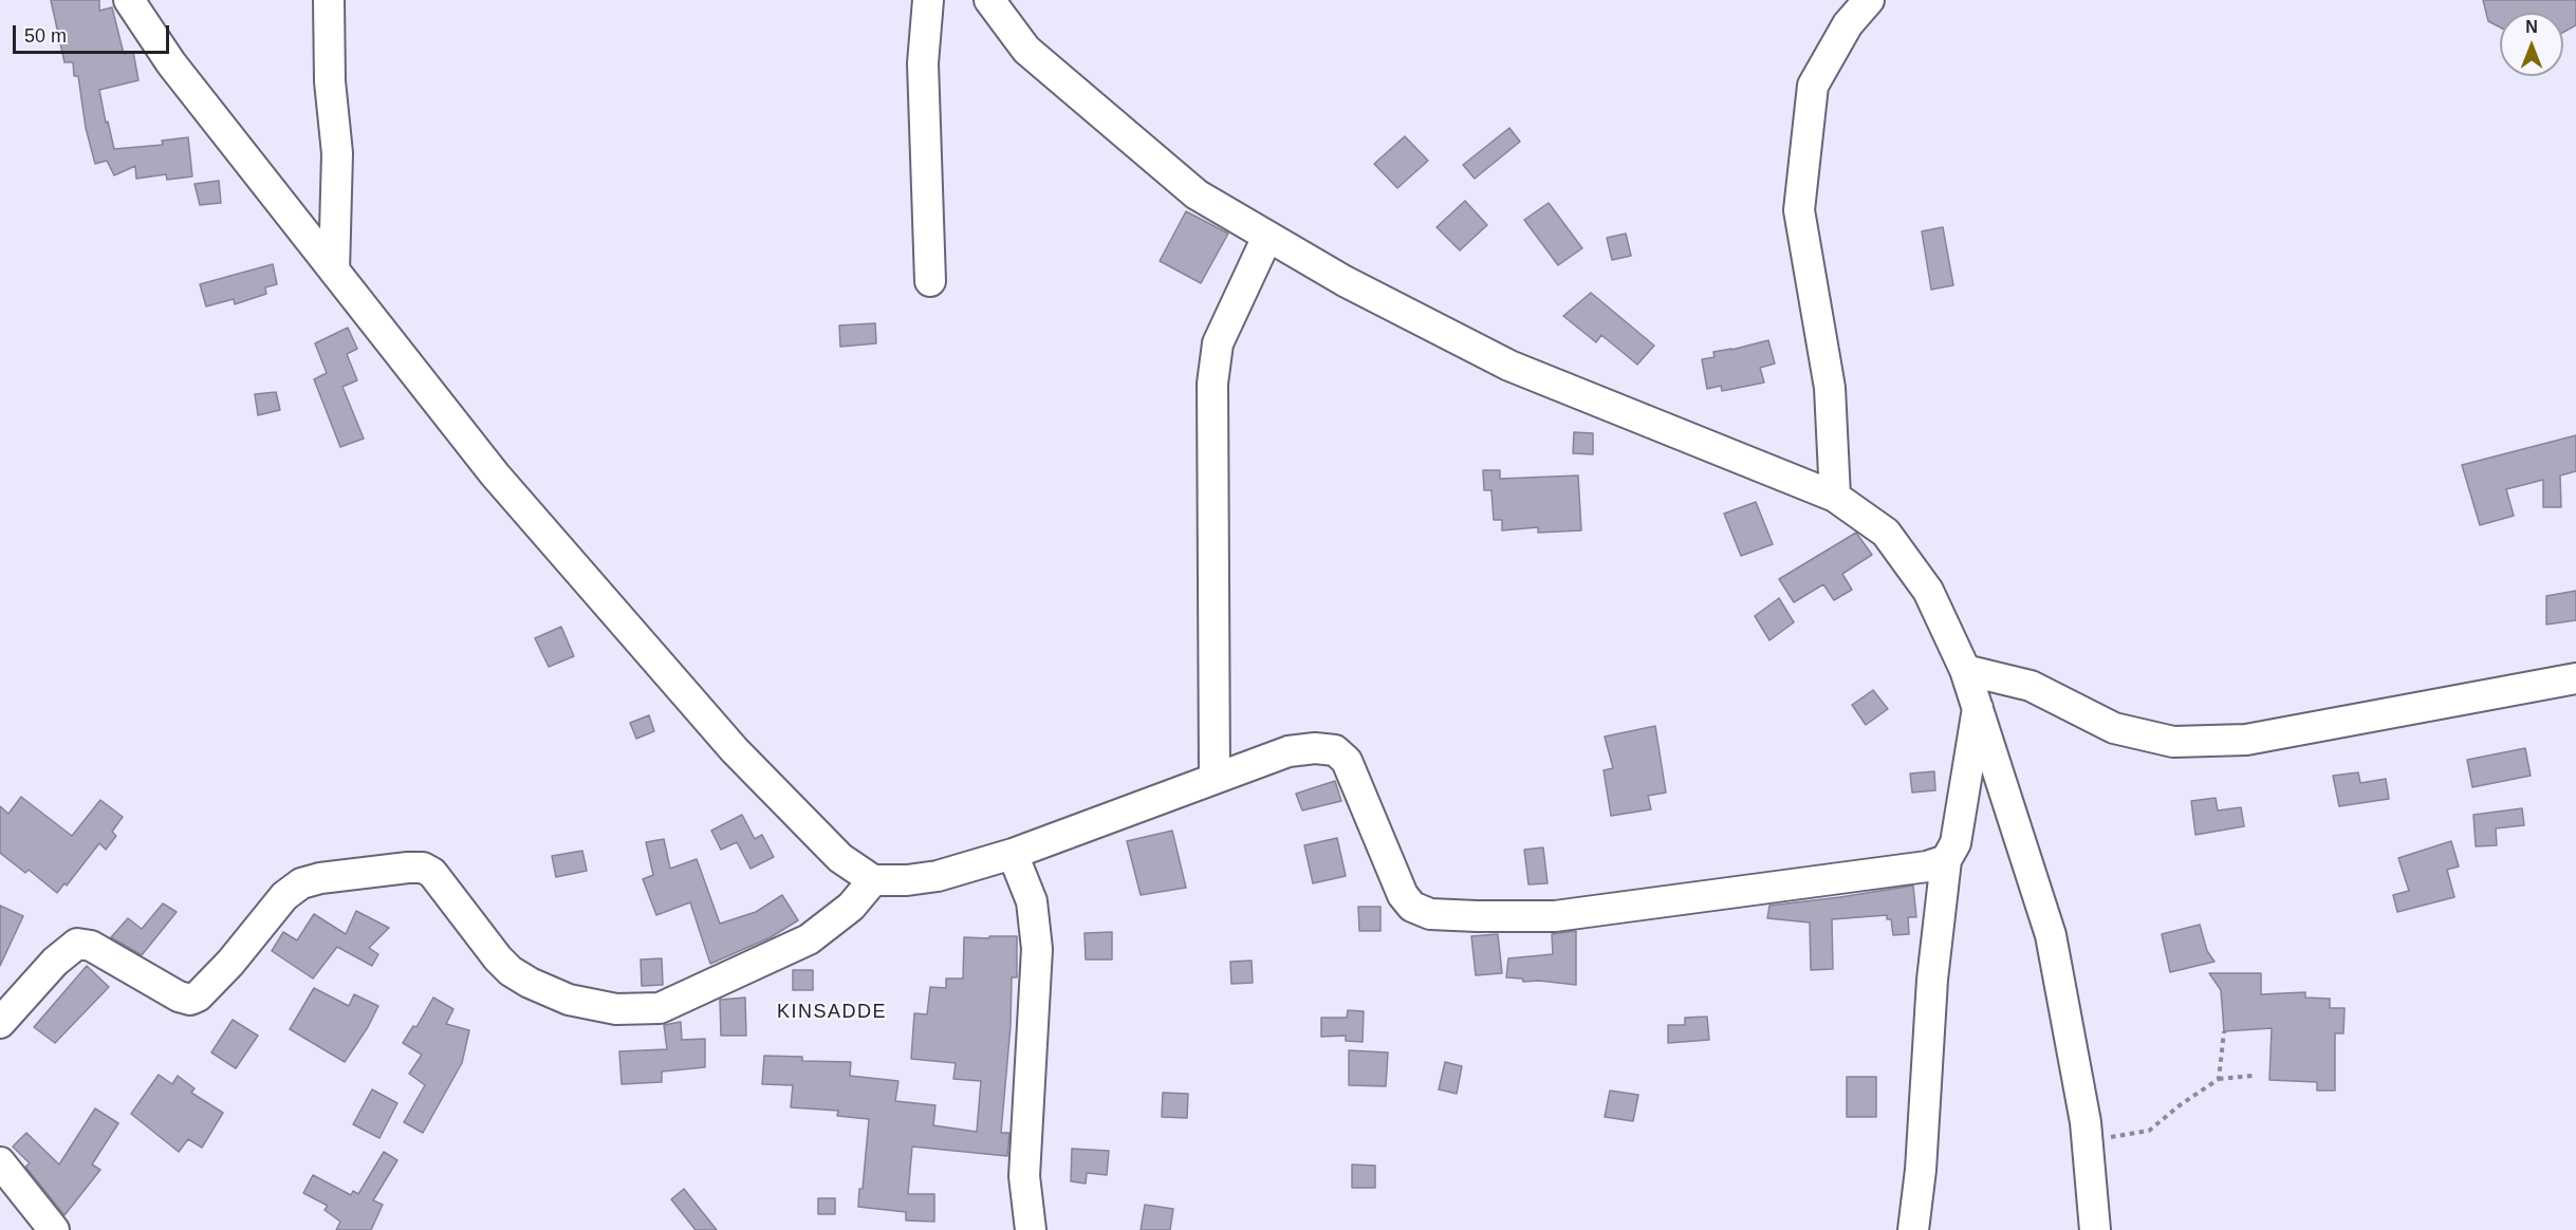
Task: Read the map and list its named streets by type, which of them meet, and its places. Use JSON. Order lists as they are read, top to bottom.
{
  "districts": ["KINSADDE"],
  "scale_bar": "50 m",
  "north": "top"
}
